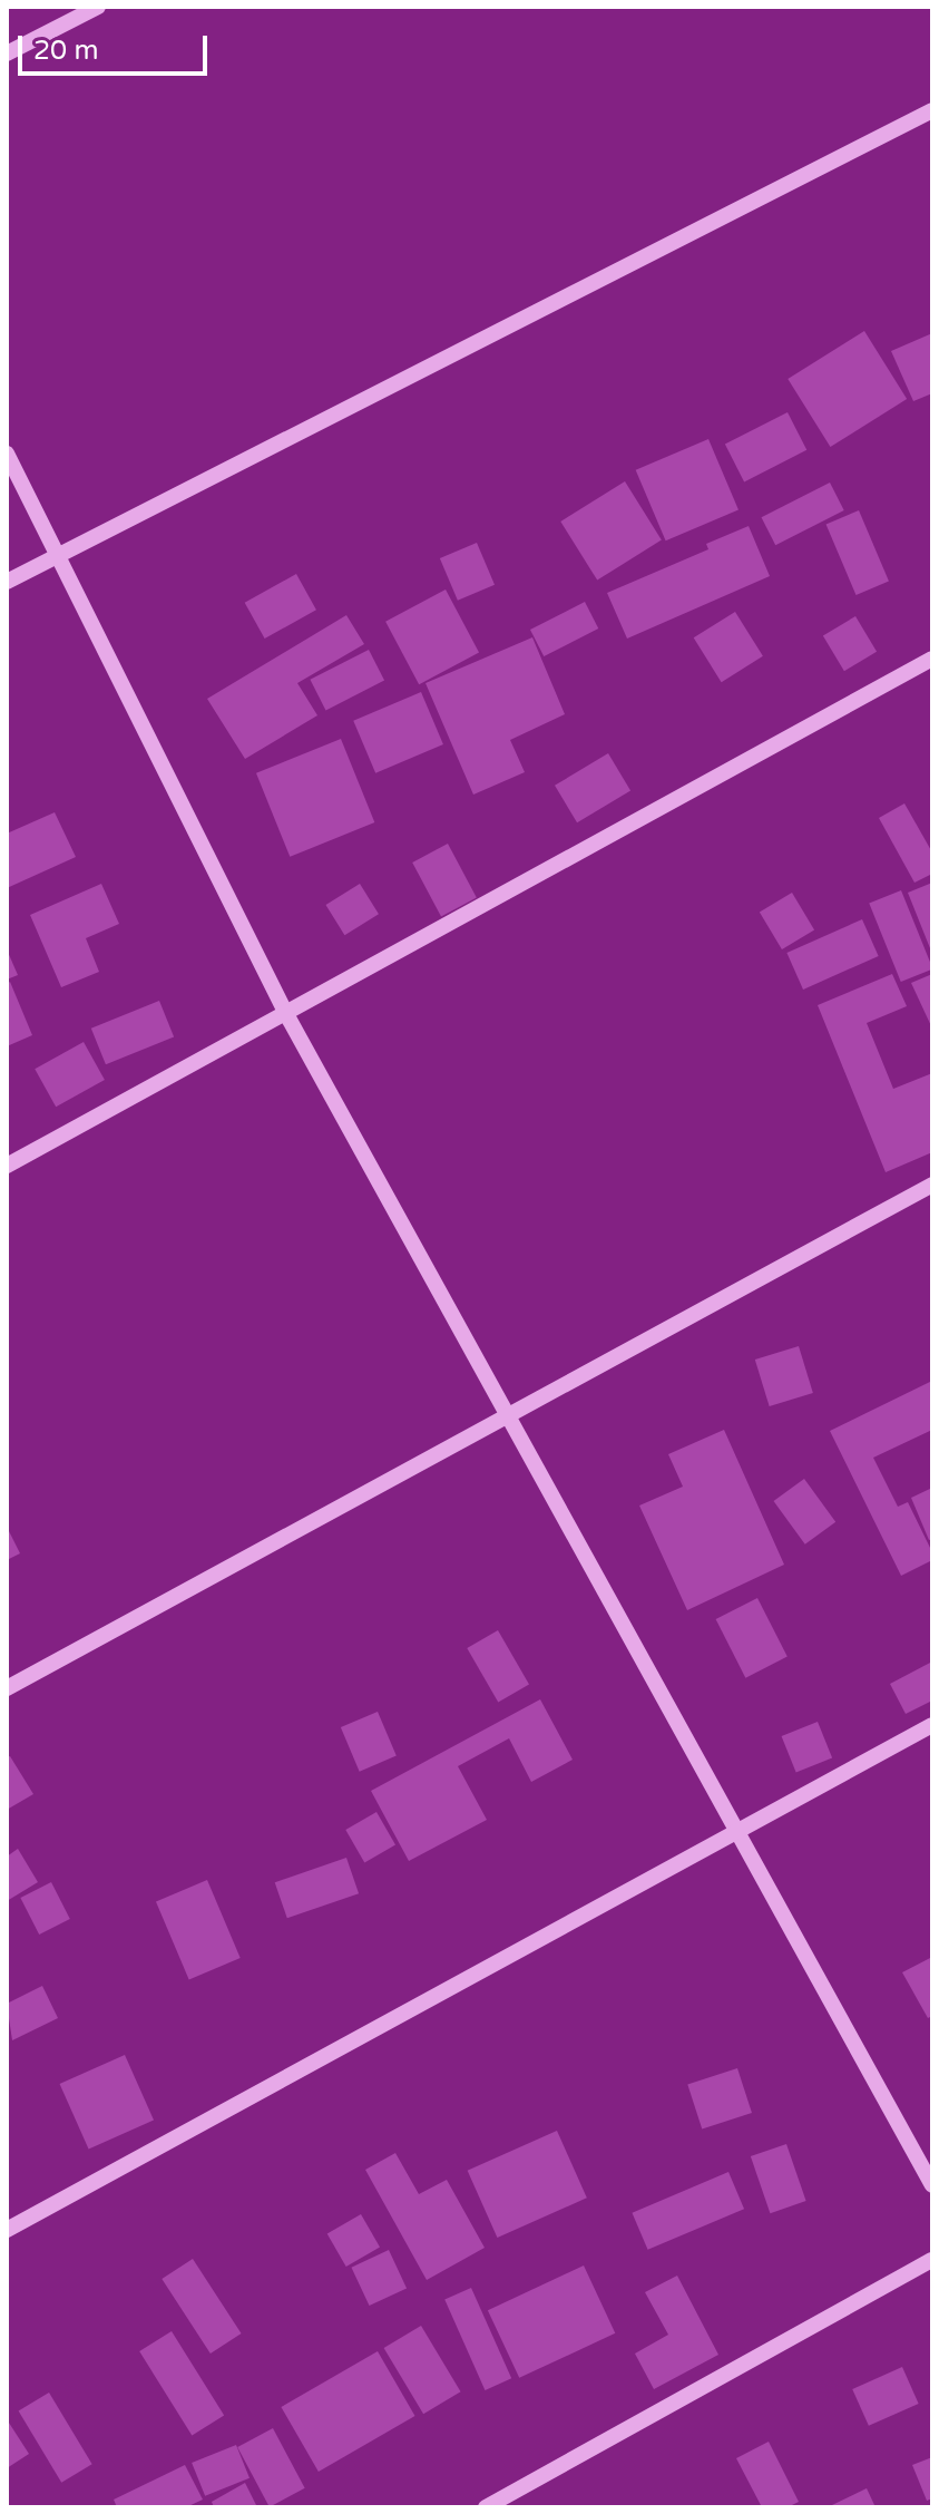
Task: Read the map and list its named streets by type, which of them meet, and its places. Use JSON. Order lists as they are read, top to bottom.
{
  "scale_bar": "20 m"
}
